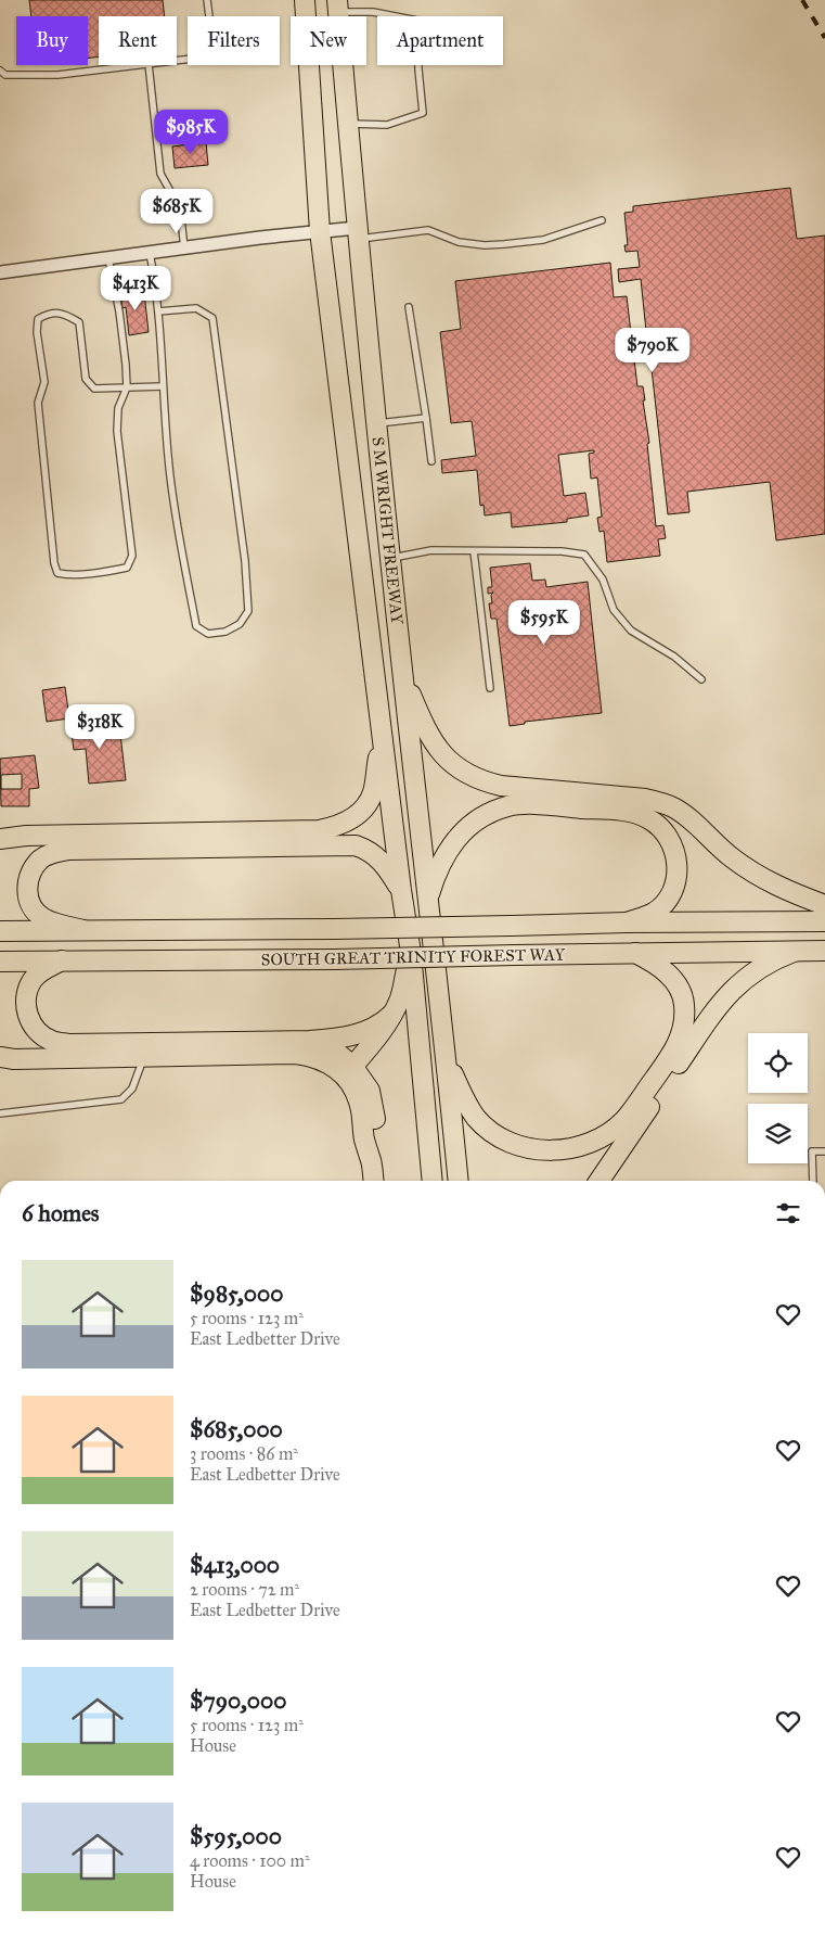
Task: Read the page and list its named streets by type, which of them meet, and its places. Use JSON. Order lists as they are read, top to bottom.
{
  "streets": {
    "main road": ["S M WRIGHT FREEWAY", "SOUTH GREAT TRINITY FOREST WAY"]
  },
  "page": {
    "chip": [
      "Buy",
      "Rent",
      "Filters",
      "New",
      "Apartment"
    ],
    "price": [
      "$985K",
      "$685K",
      "$413K",
      "$790K",
      "$595K",
      "$318K"
    ],
    "heading": "6 homes",
    "list": [
      {
        "name": "$985,000",
        "note": "5 rooms · 123 m² · East Ledbetter Drive"
      },
      {
        "name": "$685,000",
        "note": "3 rooms · 86 m² · East Ledbetter Drive"
      },
      {
        "name": "$413,000",
        "note": "2 rooms · 72 m² · East Ledbetter Drive"
      },
      {
        "name": "$790,000",
        "note": "5 rooms · 123 m² · House"
      },
      {
        "name": "$595,000",
        "note": "4 rooms · 100 m² · House"
      }
    ]
  }
}
